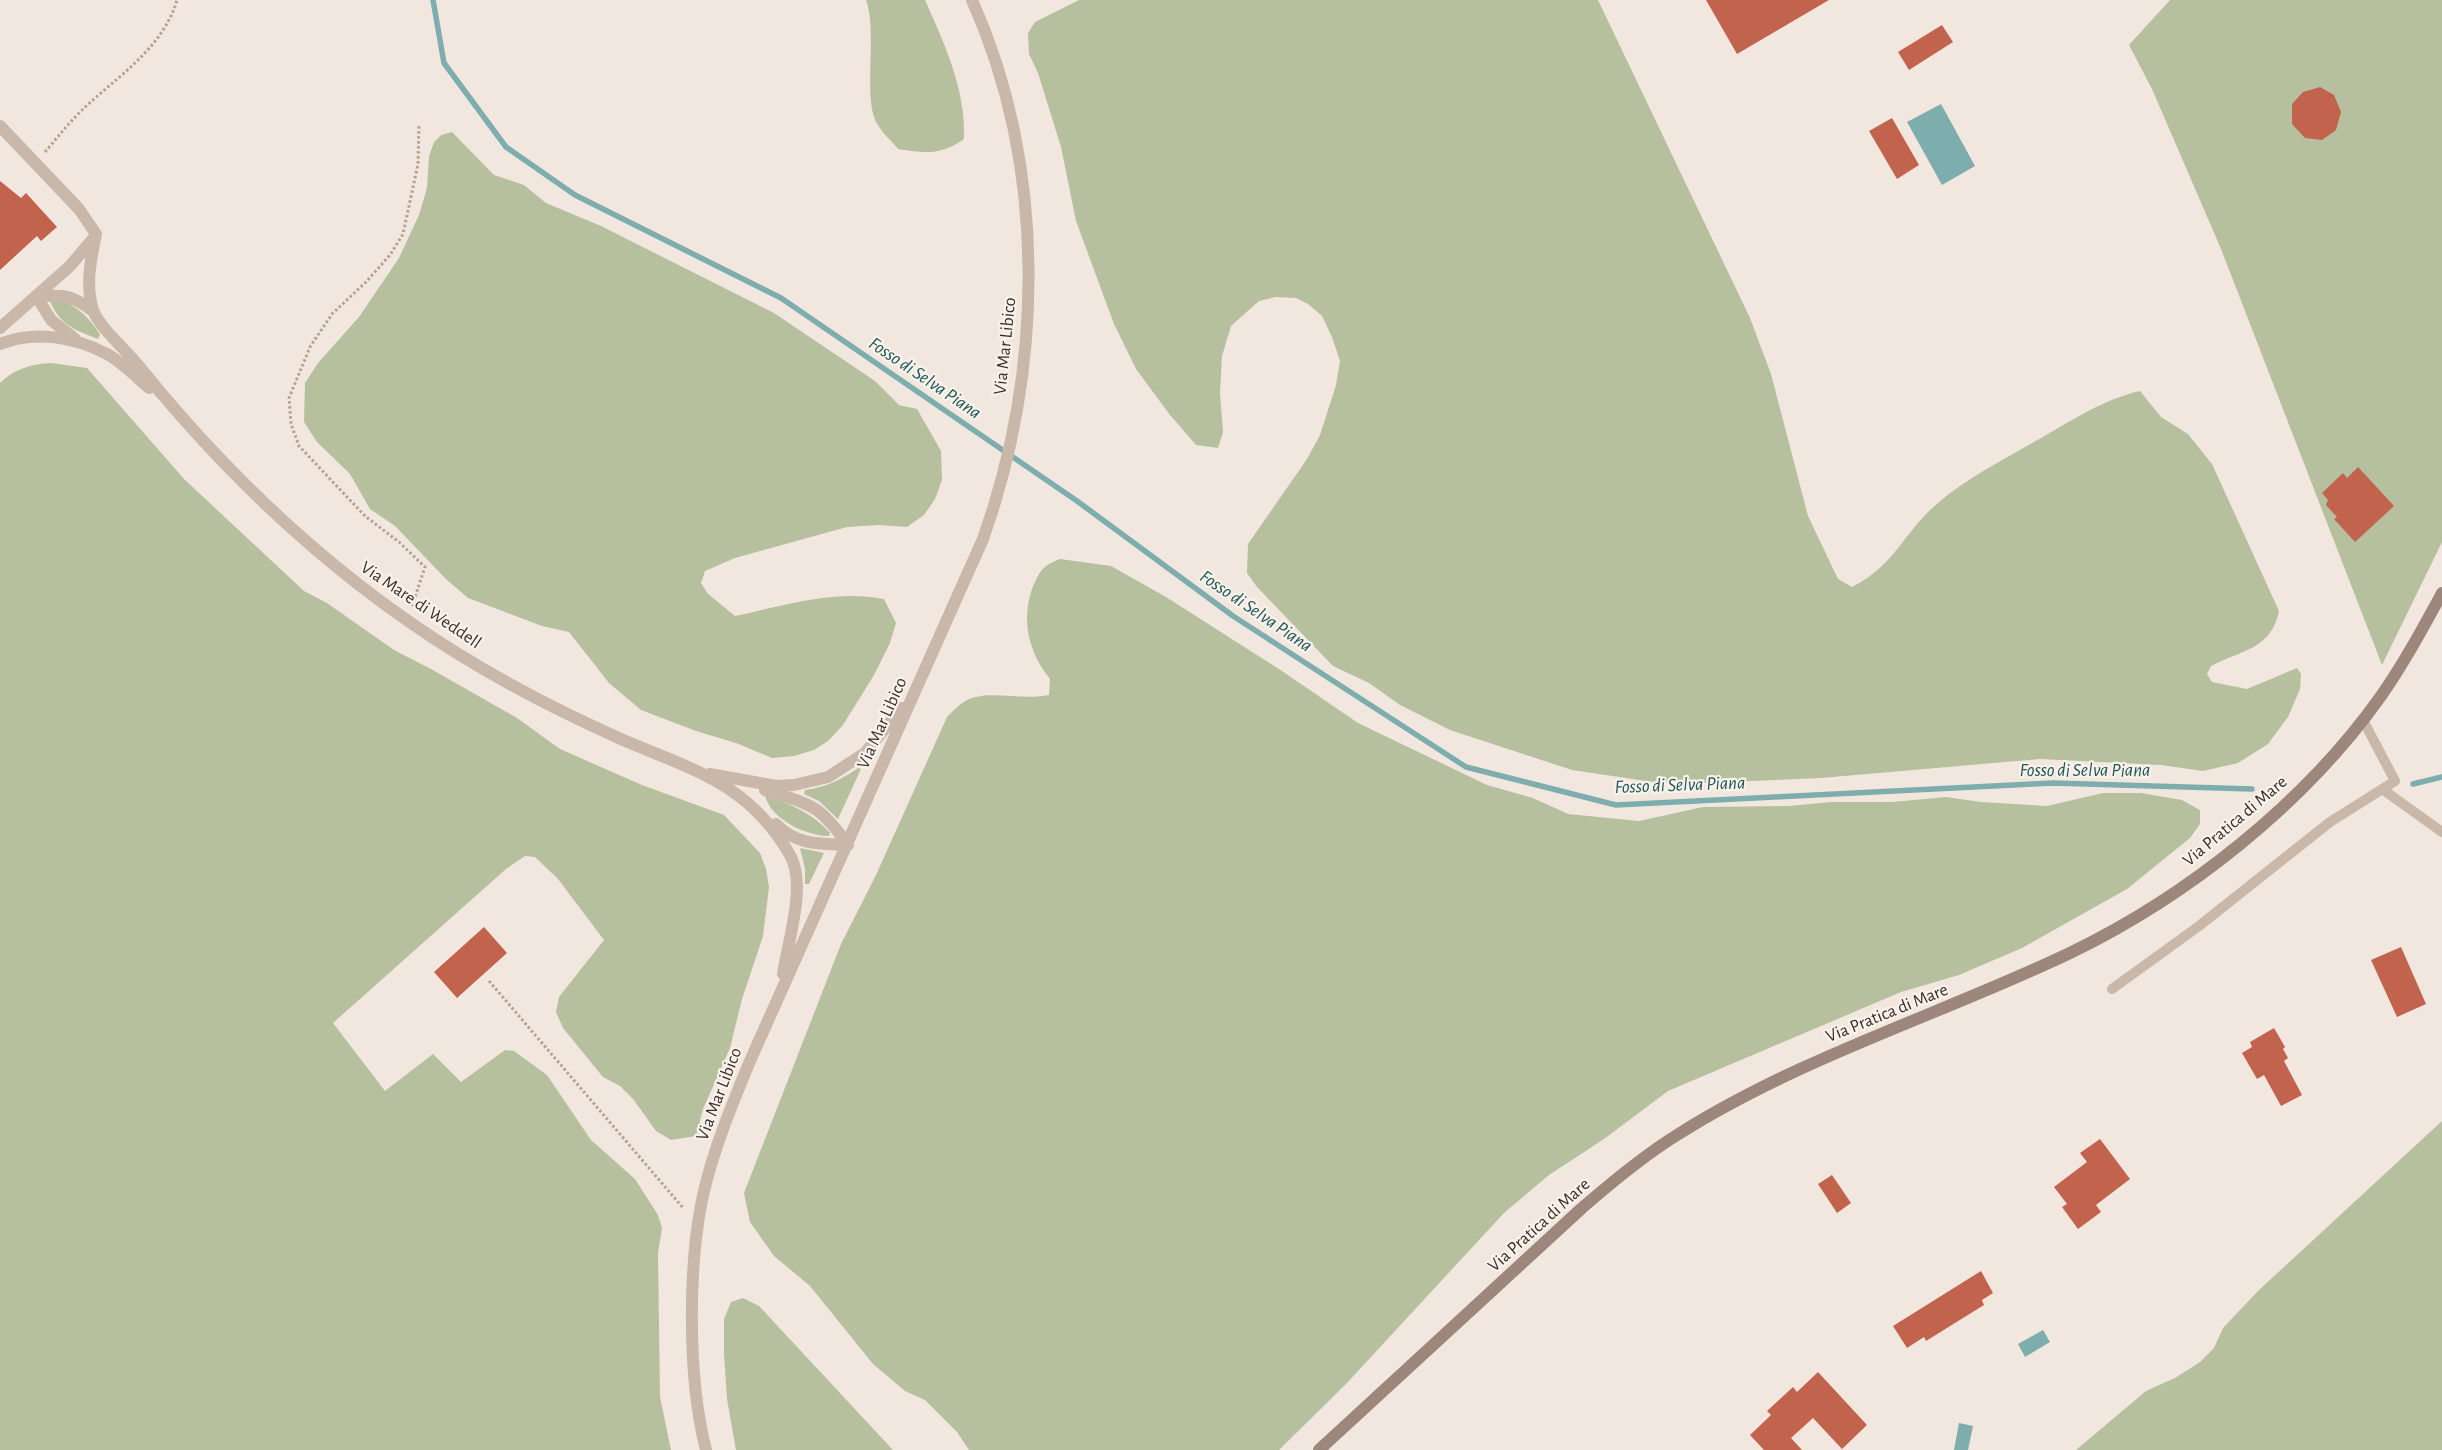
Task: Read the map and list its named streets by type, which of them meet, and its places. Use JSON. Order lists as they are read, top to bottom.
{
  "streets": {
    "street": ["Via Mar Libico", "Via Mare di Weddell", "Via Pratica di Mare"]
  },
  "crossings": [
    ["Via Mar Libico", "Via Mare di Weddell"]
  ],
  "water": ["Fosso di Selva Piana"]
}
